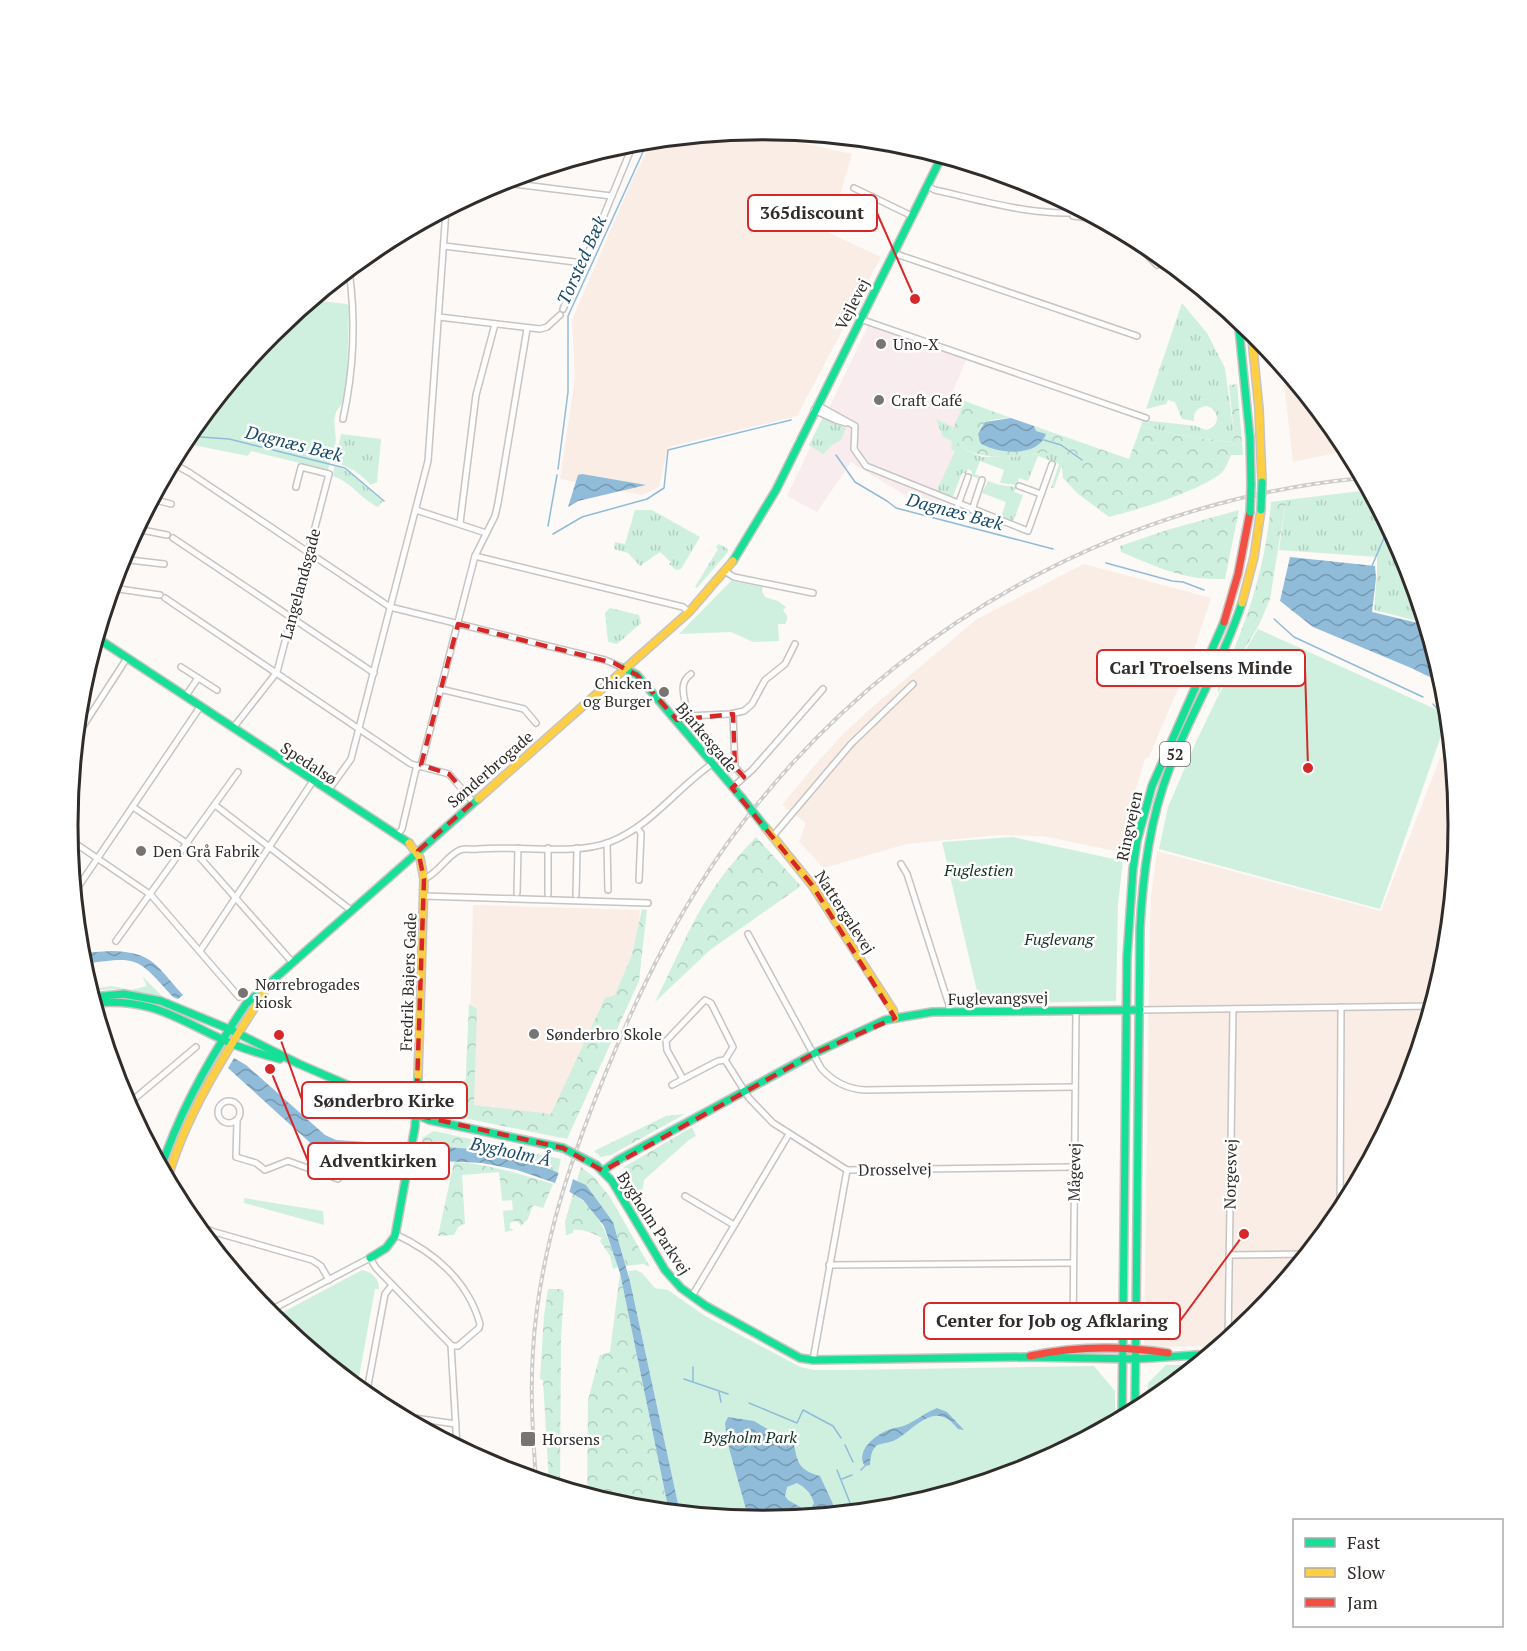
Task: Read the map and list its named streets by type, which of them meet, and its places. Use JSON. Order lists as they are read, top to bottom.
{
  "streets": {
    "street": [
      "Vejlevej",
      "Langelandsgade",
      "Bjarkesgade",
      "52",
      "Spedalsø",
      "Sønderbrogade",
      "Ringvejen",
      "Nattergalevej",
      "Fredrik Bajers Gade",
      "Fuglevangsvej",
      "Drosselvej",
      "Mågevej",
      "Norgesvej",
      "Bygholm Parkvej"
    ]
  },
  "crossings": [
    ["Vejlevej", "Sønderbrogade"],
    ["Langelandsgade", "Spedalsø"],
    ["Bjarkesgade", "Sønderbrogade"],
    ["Bjarkesgade", "Nattergalevej"],
    ["52", "Ringvejen"],
    ["52", "Bygholm Parkvej"],
    ["Spedalsø", "Sønderbrogade"],
    ["Spedalsø", "Fredrik Bajers Gade"],
    ["Sønderbrogade", "Fredrik Bajers Gade"],
    ["Sønderbrogade", "Bygholm Parkvej"],
    ["Ringvejen", "Fuglevangsvej"],
    ["Ringvejen", "Bygholm Parkvej"],
    ["Nattergalevej", "Fuglevangsvej"],
    ["Fredrik Bajers Gade", "Bygholm Parkvej"],
    ["Fuglevangsvej", "Drosselvej"],
    ["Fuglevangsvej", "Mågevej"],
    ["Fuglevangsvej", "Norgesvej"],
    ["Fuglevangsvej", "Bygholm Parkvej"],
    ["Drosselvej", "Mågevej"]
  ],
  "water": ["Torsted Bæk", "Dagnæs Bæk", "Bygholm Å"],
  "parks": ["Fuglestien", "Fuglevang", "Bygholm Park"],
  "places": {
    "other": [
      "365discount",
      "Uno-X",
      "Craft Café",
      "Chicken og Burger",
      "Carl Troelsens Minde",
      "Den Grå Fabrik",
      "Nørrebrogades kiosk",
      "Sønderbro Skole",
      "Sønderbro Kirke",
      "Adventkirken",
      "Center for Job og Afklaring"
    ],
    "transit": ["Horsens"]
  },
  "legend": ["Fast", "Slow", "Jam"]
}
